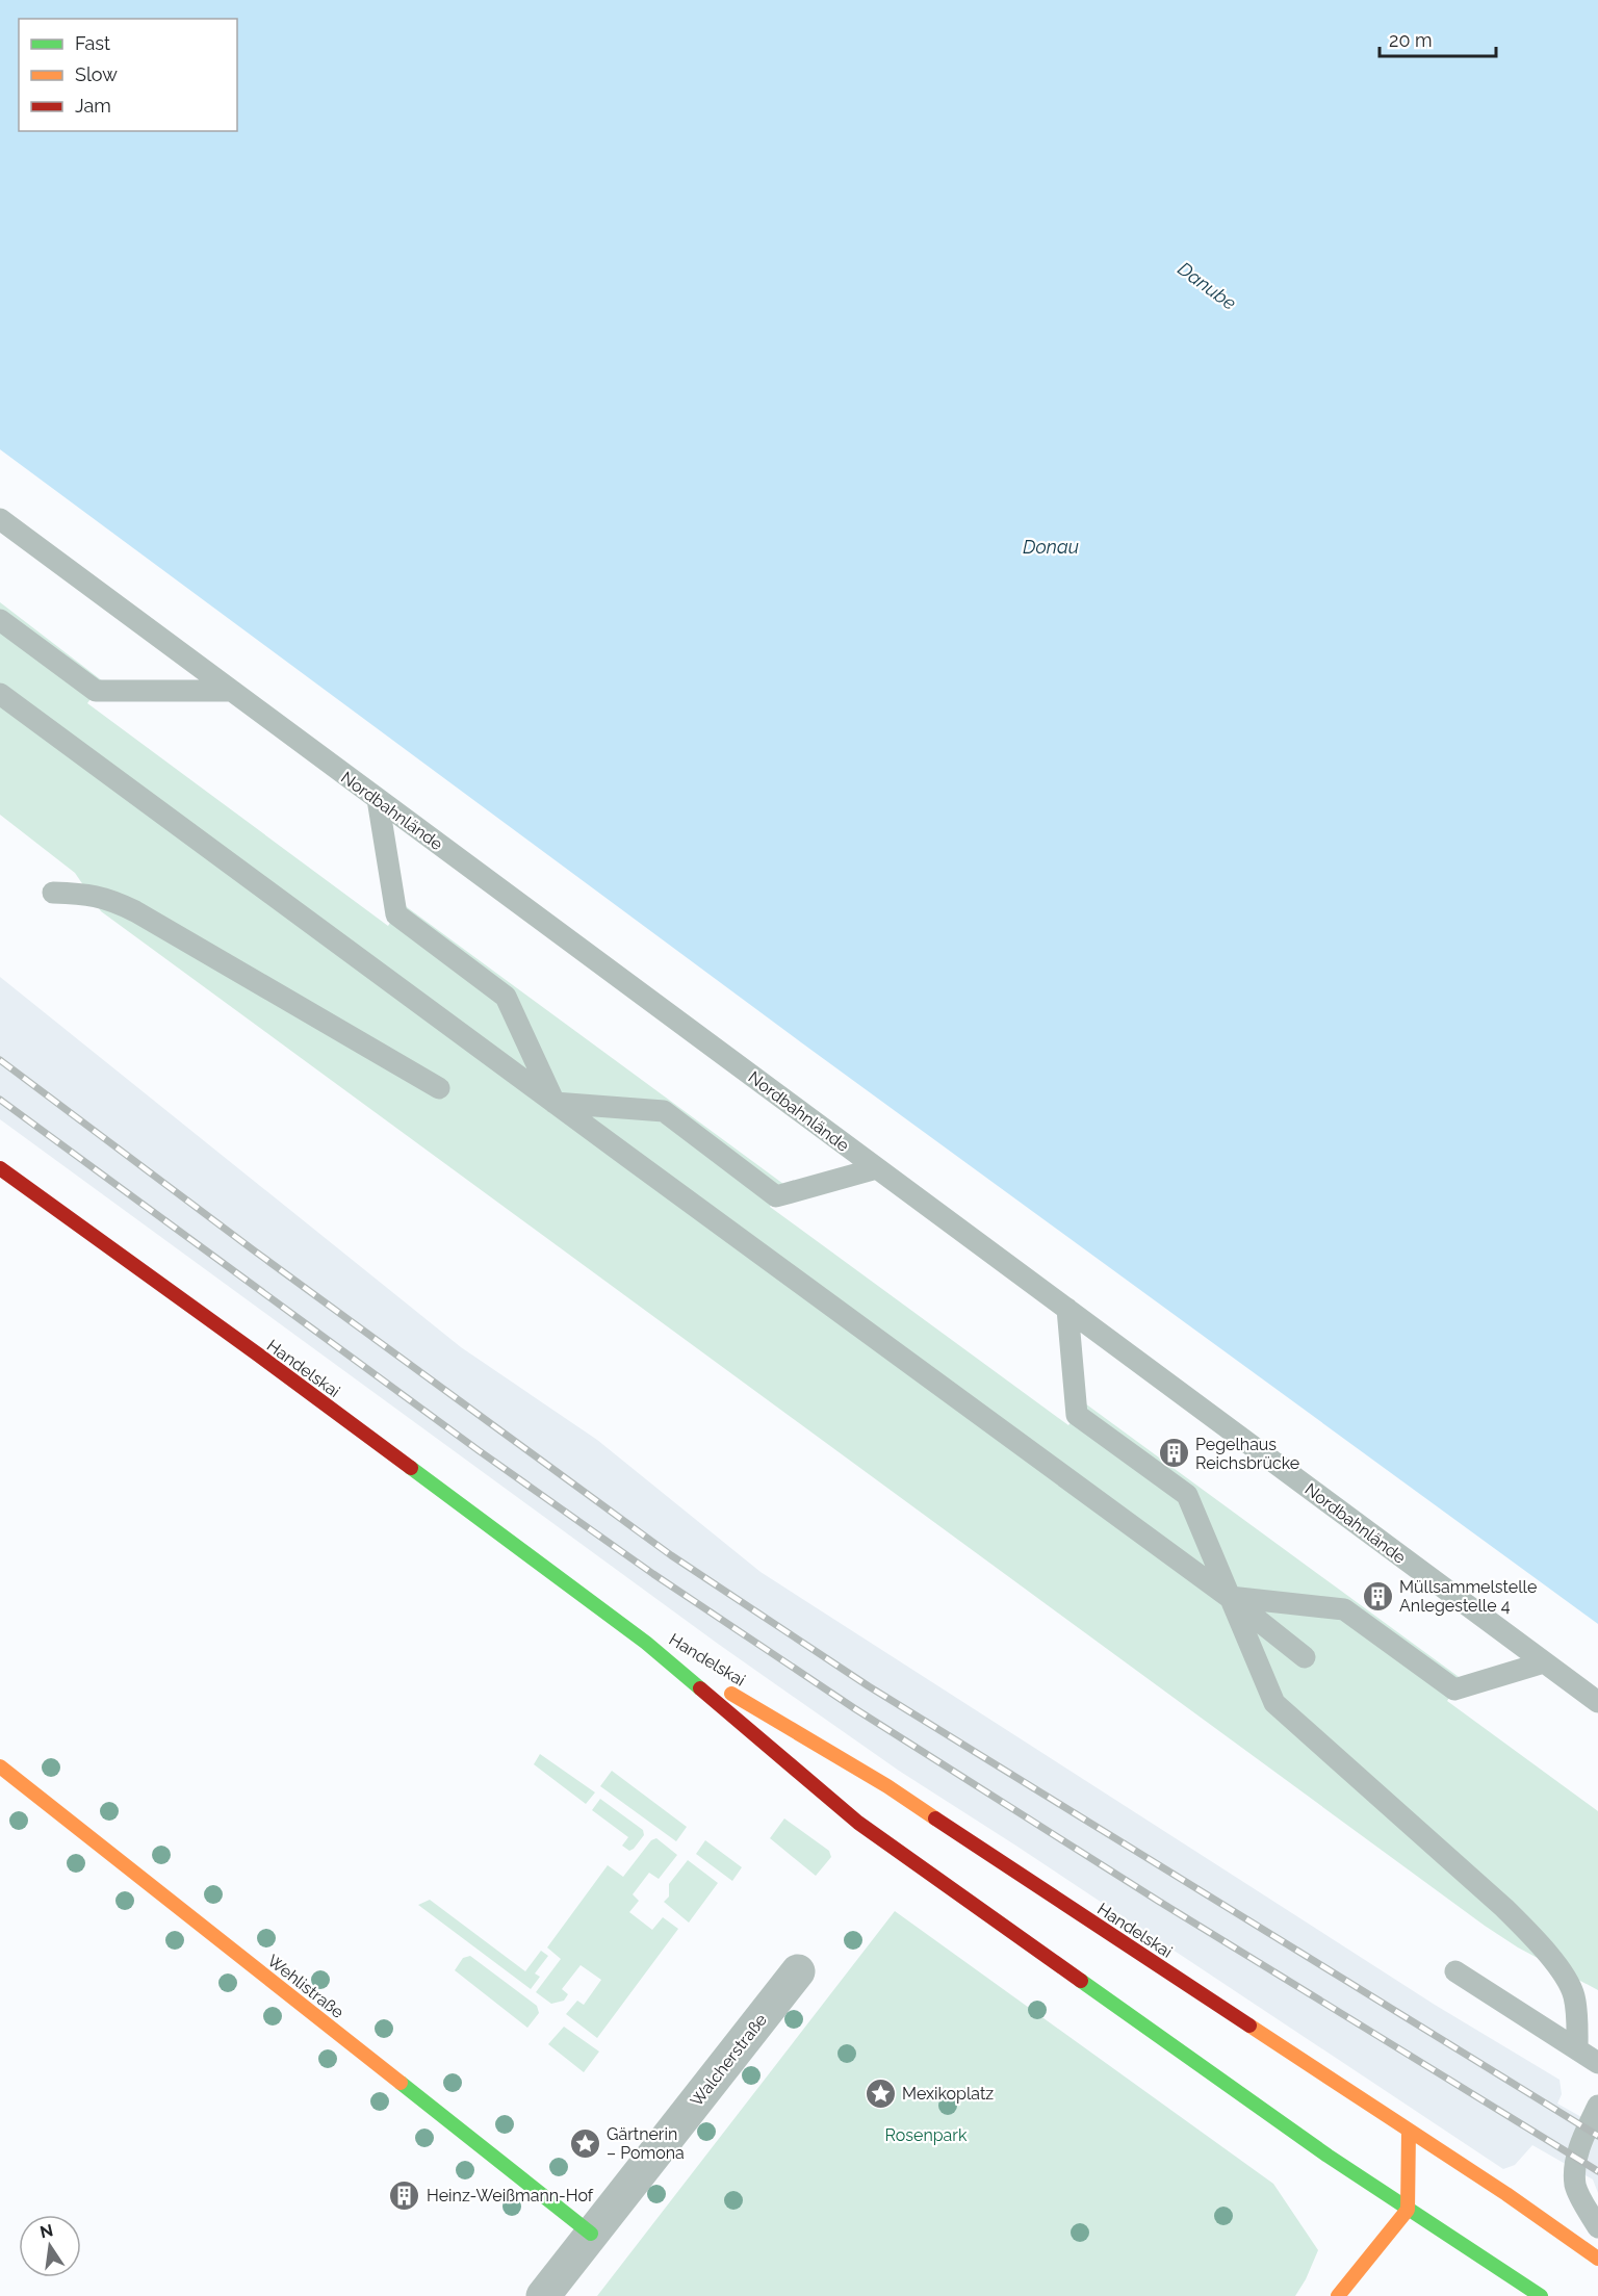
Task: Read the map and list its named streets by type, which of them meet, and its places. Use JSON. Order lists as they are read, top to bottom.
{
  "streets": {
    "main road": ["Handelskai", "Wehlistraße"],
    "street": ["Walcherstraße"],
    "lane": ["Nordbahnlände"]
  },
  "crossings": [
    ["Wehlistraße", "Walcherstraße"]
  ],
  "water": ["Danube", "Donau"],
  "parks": ["Rosenpark"],
  "places": {
    "building": ["Pegelhaus Reichsbrücke", "Müllsammelstelle Anlegestelle 4", "Heinz-Weißmann-Hof"],
    "place": ["Mexikoplatz", "Gärtnerin – Pomona"]
  },
  "legend": ["Fast", "Slow", "Jam"],
  "scale_bar": "20 m",
  "north": "top"
}
